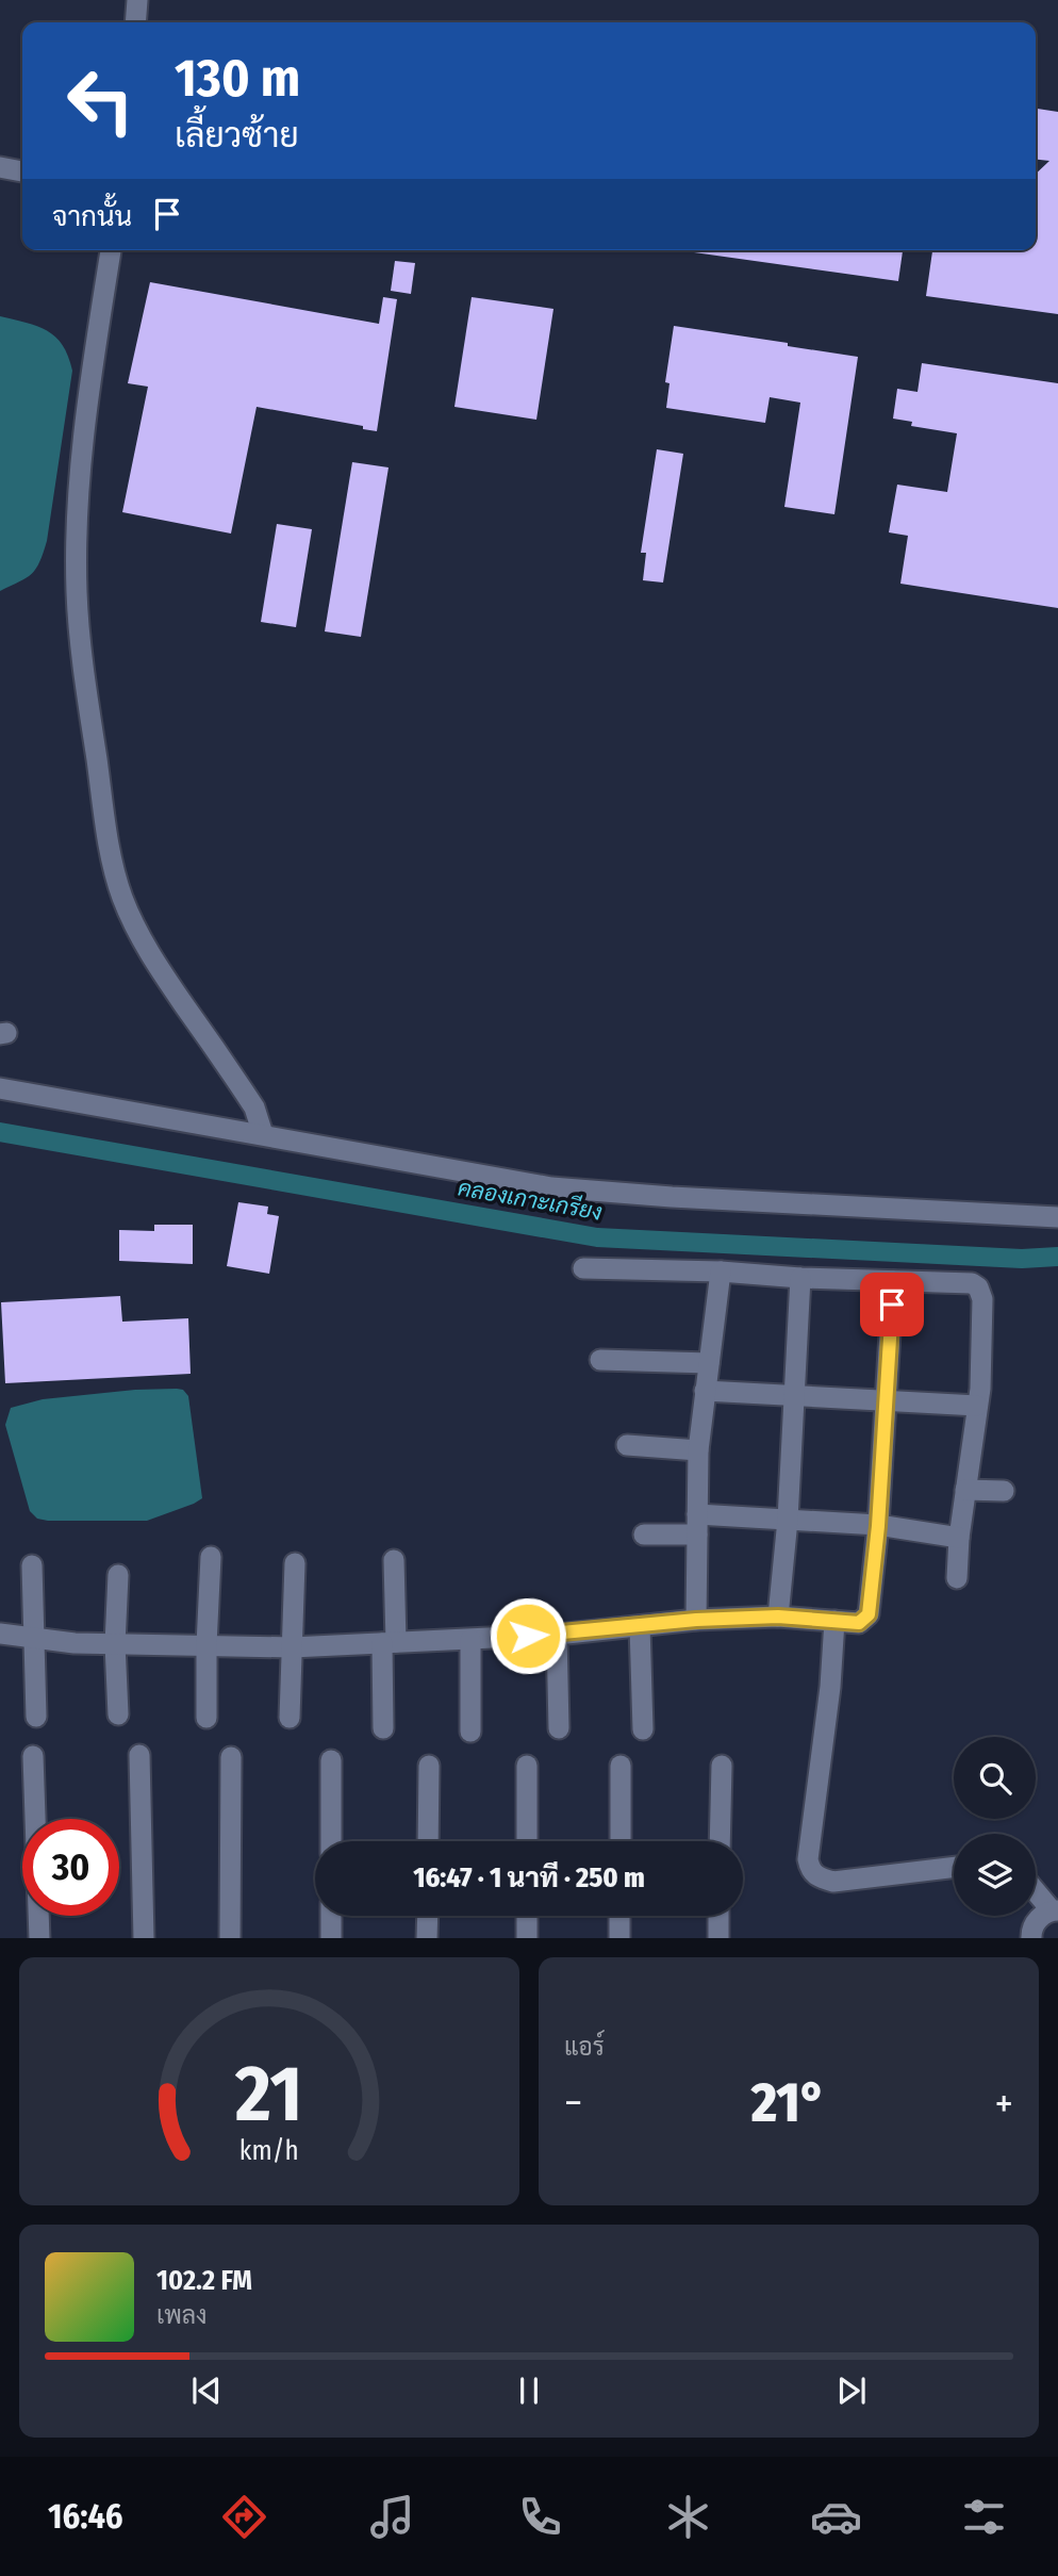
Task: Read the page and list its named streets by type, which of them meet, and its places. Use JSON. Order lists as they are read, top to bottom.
{
  "water": ["คลองเกาะเกรียง"],
  "page": {
    "turn": ["130 m", "เลี้ยวซ้าย"],
    "then": "จากนั้น",
    "limit": "30",
    "trip": "16:47 · 1 นาที · 250 m",
    "tile": "แอร์",
    "heat": ["−", "21°", "+"],
    "song": ["102.2 FM", "เพลง"],
    "tabs": "16:46",
    "gauge": ["21", "km/h"]
  }
}
